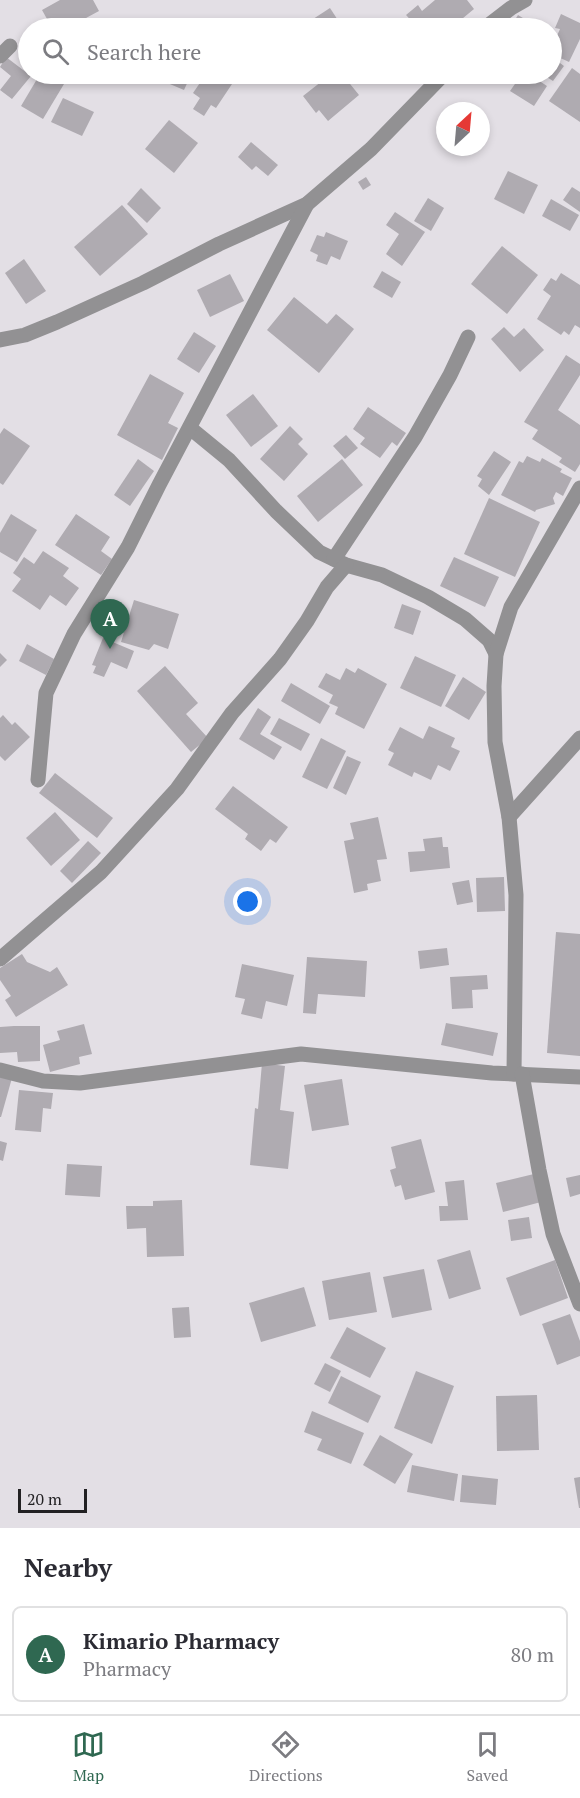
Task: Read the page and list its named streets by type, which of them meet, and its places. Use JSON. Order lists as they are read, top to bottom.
{
  "scale_bar": "20 m",
  "north": "top right",
  "page": {
    "search": "Search here",
    "pins": "A",
    "scale": "20 m",
    "heading": "Nearby",
    "list": [
      {
        "mark": "A",
        "name": "Kimario Pharmacy",
        "note": "Pharmacy",
        "value": "80 m"
      }
    ],
    "nav": ["Map", "Directions", "Saved"]
  }
}
